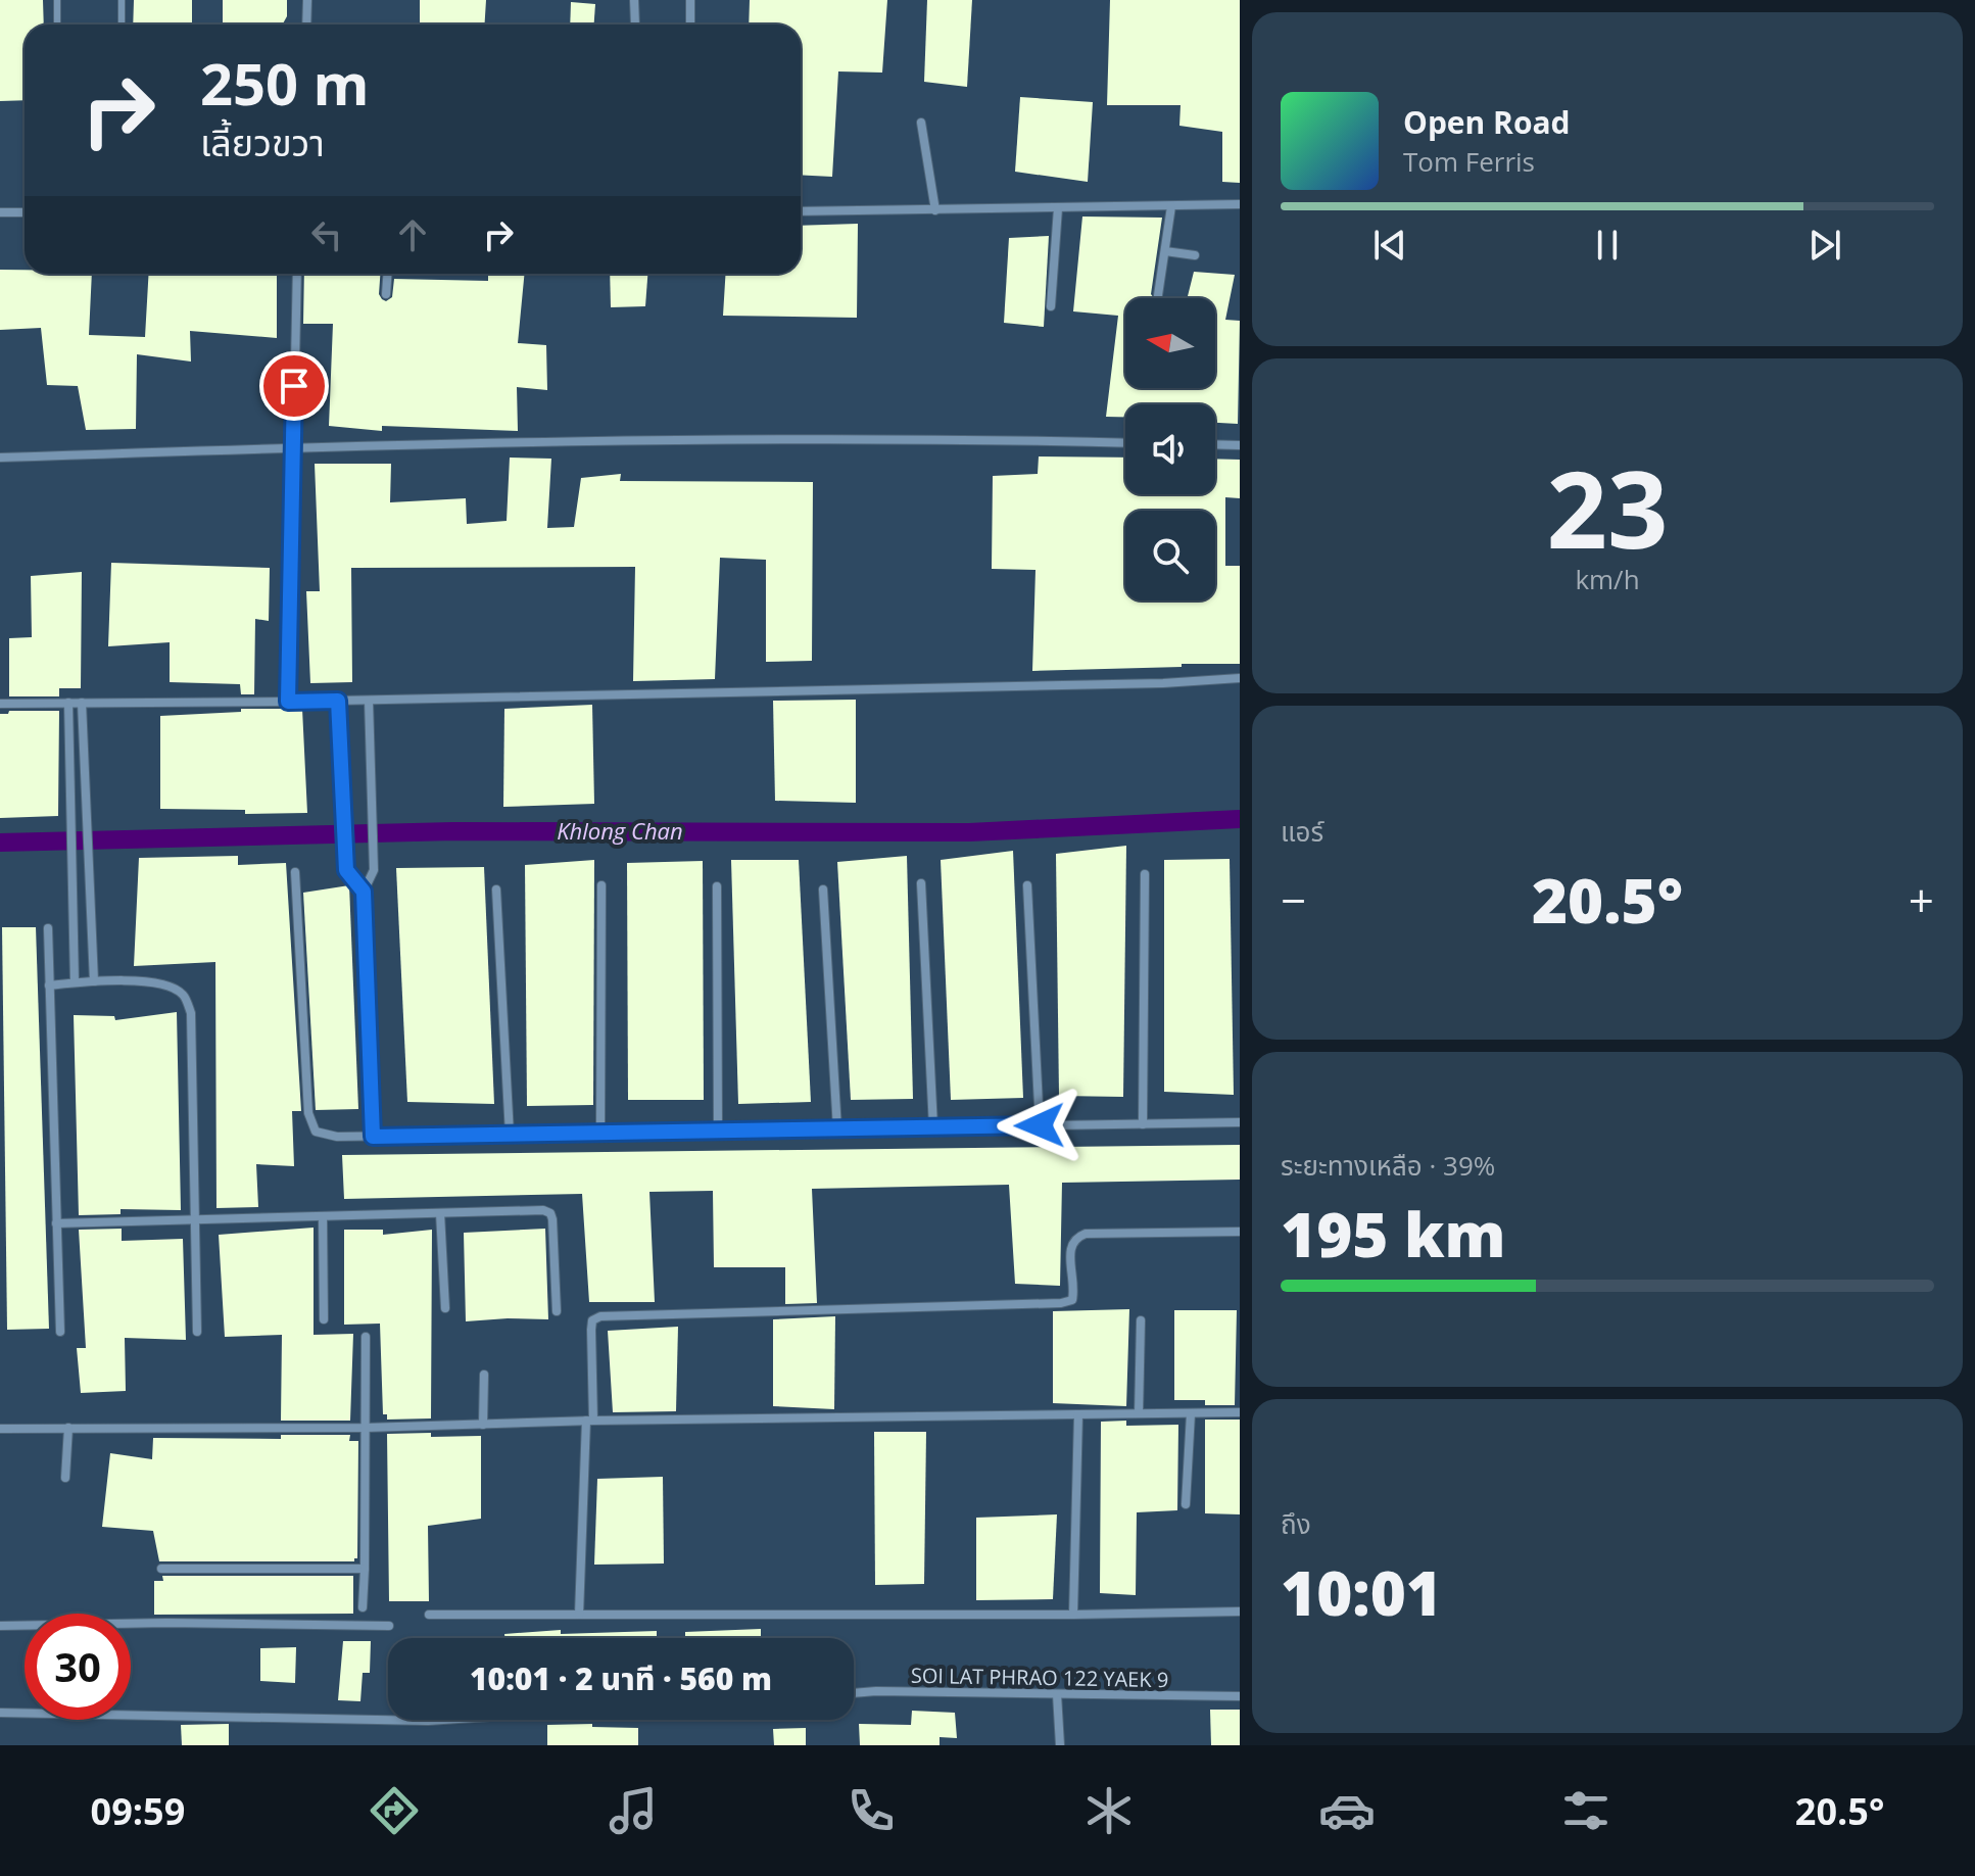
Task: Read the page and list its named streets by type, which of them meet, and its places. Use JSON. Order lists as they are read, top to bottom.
{
  "streets": {
    "street": ["SOI LAT PHRAO 122 YAEK 9"]
  },
  "water": ["Khlong Chan"],
  "north": "left",
  "page": {
    "turn": ["250 m", "เลี้ยวขวา"],
    "song": ["Open Road", "Tom Ferris"],
    "tile": [
      ["23", "km/h"],
      "แอร์",
      ["ระยะทางเหลือ · 39%", "195 km"],
      ["ถึง", "10:01"]
    ],
    "heat": ["−", "20.5°", "+"],
    "limit": "30",
    "trip": "10:01 · 2 นาที · 560 m",
    "tabs": ["09:59", "20.5°"]
  }
}
